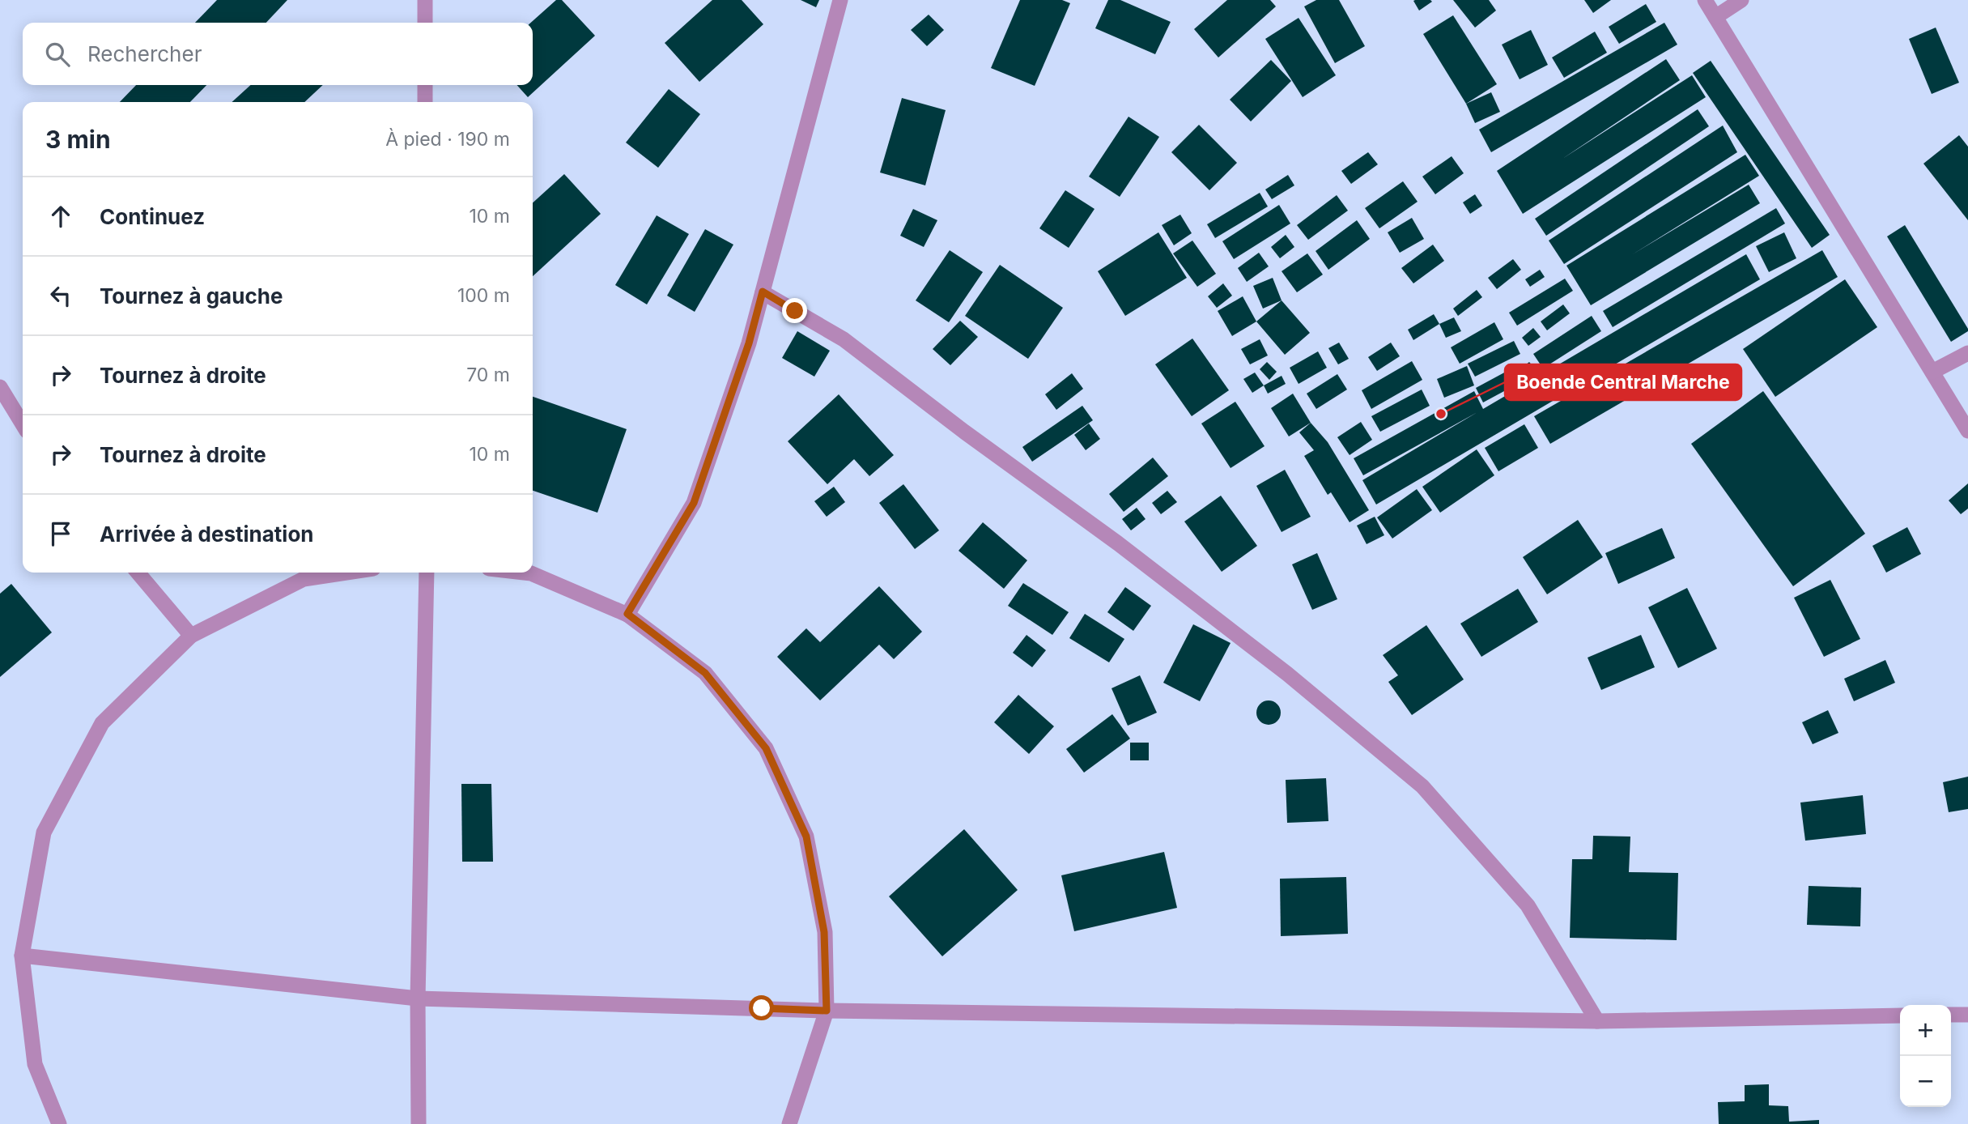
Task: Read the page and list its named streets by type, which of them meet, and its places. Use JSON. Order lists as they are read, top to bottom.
{
  "places": ["Boende Central Marche"],
  "page": {
    "search": "Rechercher",
    "heading": ["3 min", "À pied · 190 m"],
    "list": [
      ["Continuez", "10 m"],
      ["Tournez à gauche", "100 m"],
      ["Tournez à droite", "70 m"],
      ["Tournez à droite", "10 m"],
      "Arrivée à destination"
    ],
    "map_buttons": ["+", "−"]
  }
}
